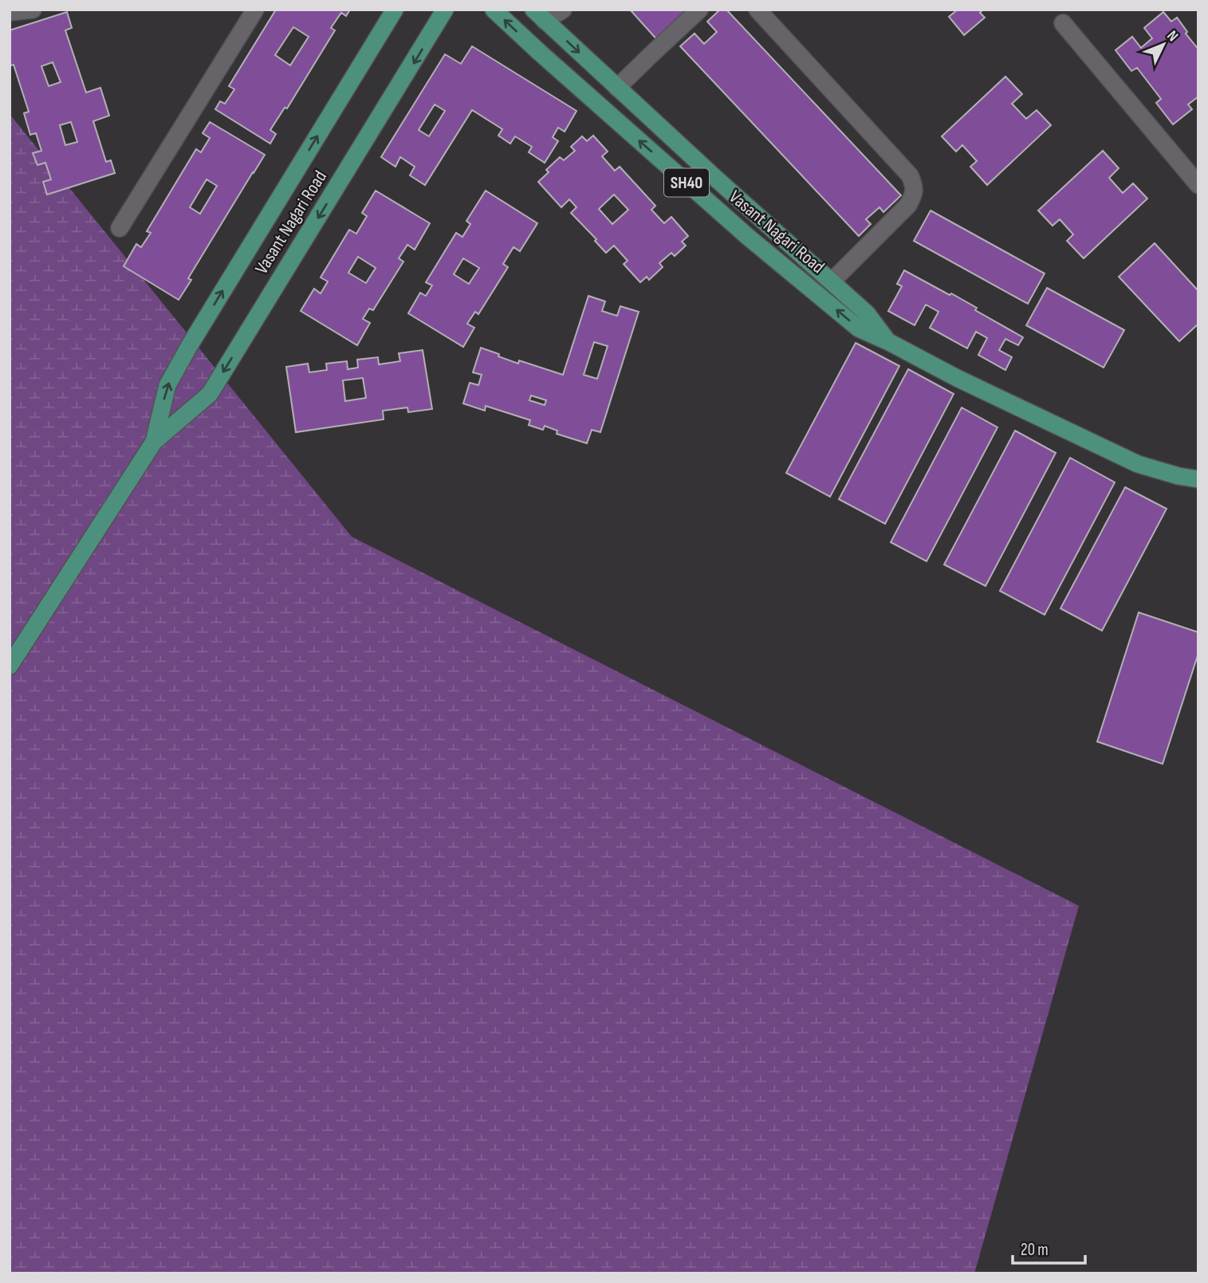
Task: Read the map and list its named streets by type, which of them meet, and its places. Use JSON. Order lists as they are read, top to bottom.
{
  "streets": {
    "main road": ["SH40", "Vasant Nagari Road"]
  },
  "scale_bar": "20 m",
  "north": "top right"
}
